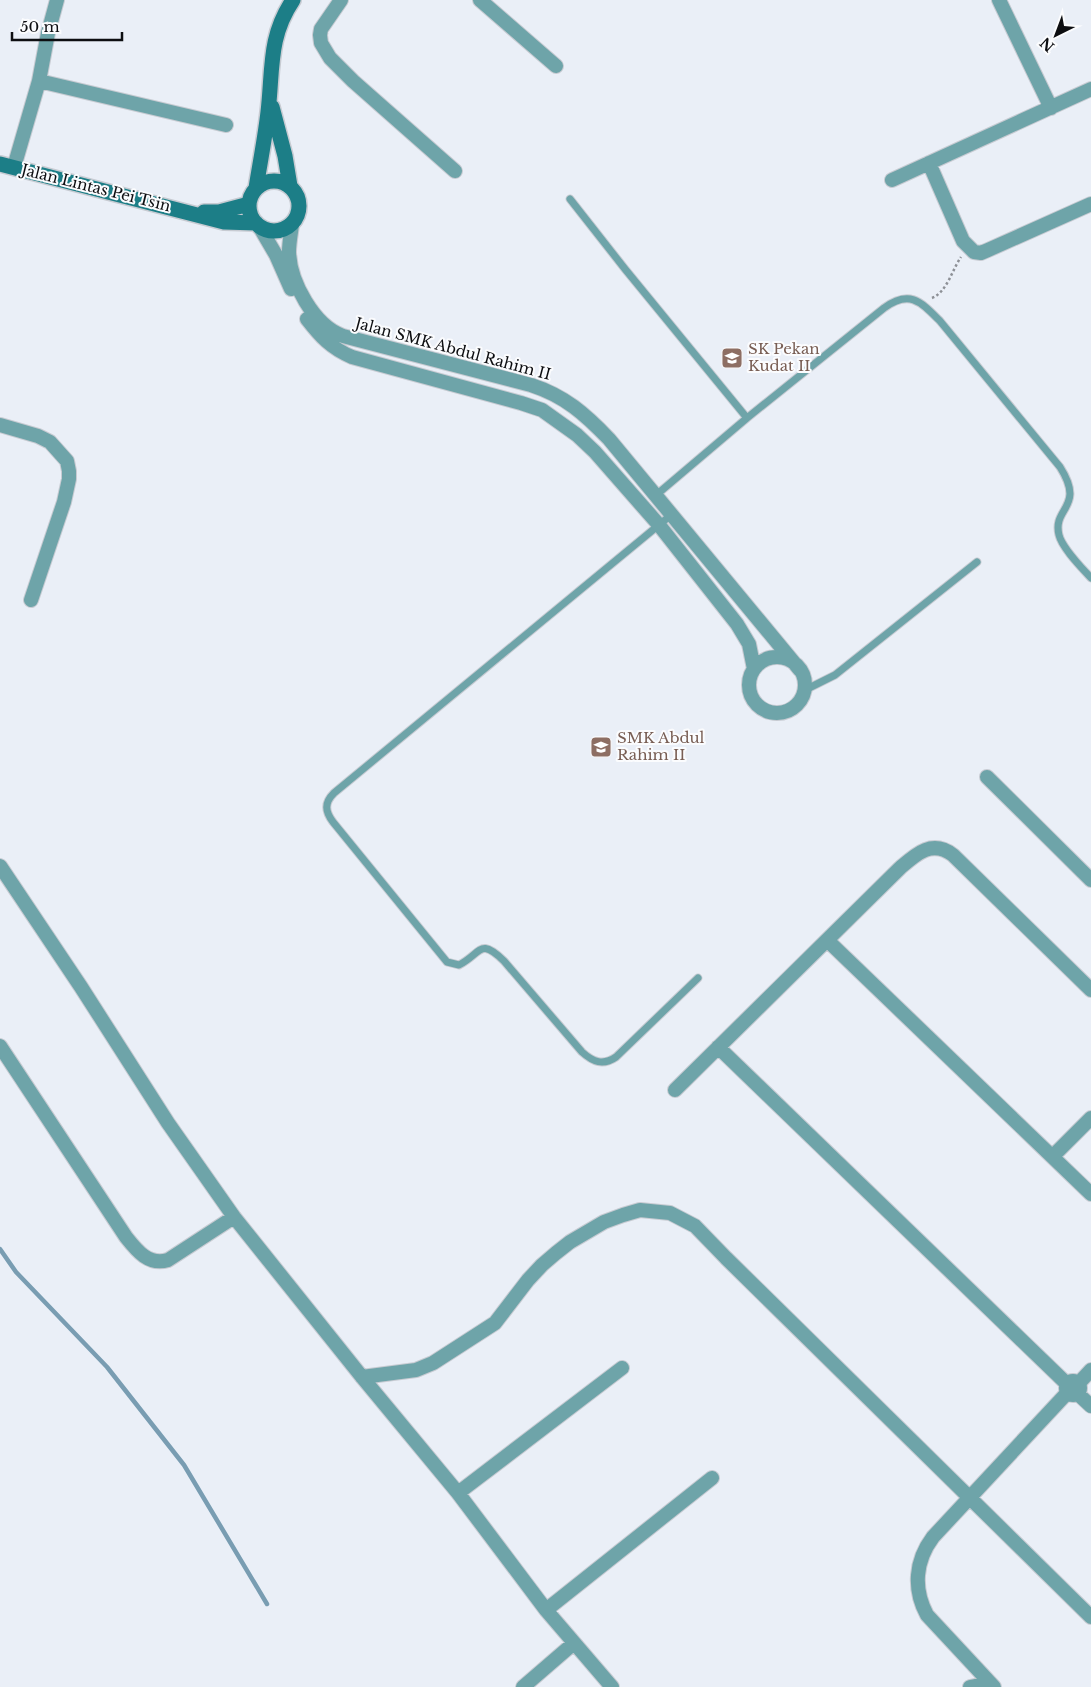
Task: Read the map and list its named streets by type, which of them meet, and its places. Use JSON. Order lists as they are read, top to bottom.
{
  "streets": {
    "street": ["Jalan Lintas Pei Tsin", "Jalan SMK Abdul Rahim II"]
  },
  "crossings": [
    ["Jalan Lintas Pei Tsin", "Jalan SMK Abdul Rahim II"]
  ],
  "places": {
    "school or university": ["SK Pekan Kudat II", "SMK Abdul Rahim II"]
  },
  "scale_bar": "50 m",
  "north": "bottom left"
}
